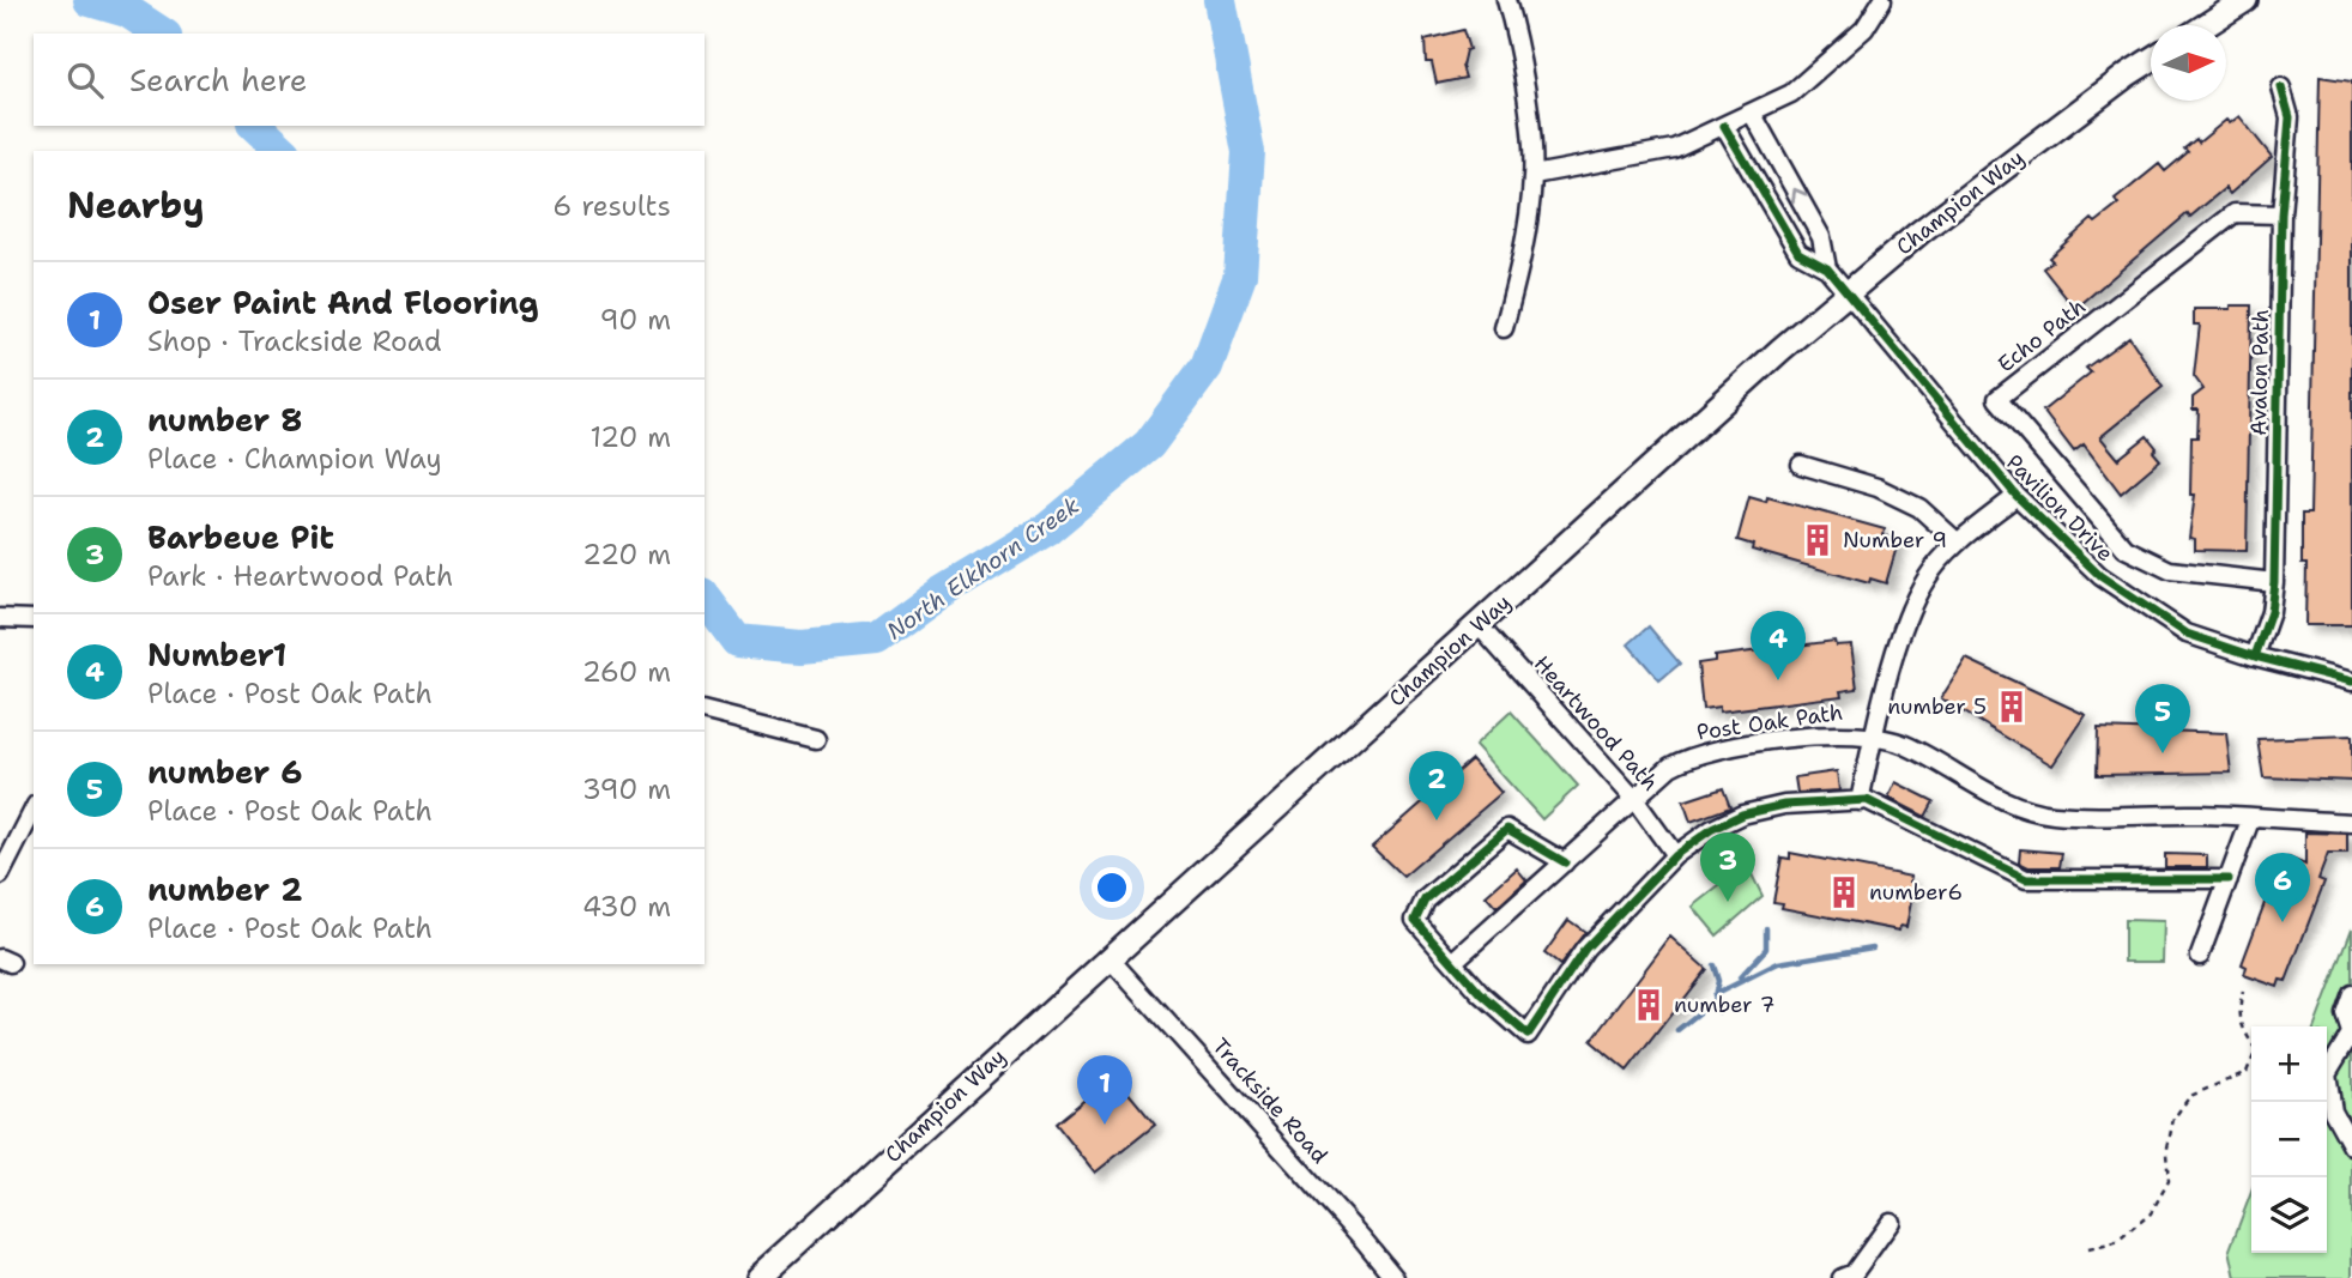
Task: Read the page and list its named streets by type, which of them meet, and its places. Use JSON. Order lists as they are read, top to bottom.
{
  "streets": {
    "main road": ["Champion Way"],
    "street": [
      "Echo Path",
      "Avalon Path",
      "Pavilion Drive",
      "Post Oak Path",
      "Heartwood Path",
      "Trackside Road"
    ]
  },
  "crossings": [
    ["Champion Way", "Pavilion Drive"],
    ["Champion Way", "Heartwood Path"],
    ["Champion Way", "Trackside Road"],
    ["Echo Path", "Avalon Path"],
    ["Avalon Path", "Pavilion Drive"],
    ["Post Oak Path", "Heartwood Path"]
  ],
  "water": ["North Elkhorn Creek"],
  "places": {
    "building": [
      "Number 9",
      "number 5",
      "number6",
      "number 7"
    ]
  },
  "north": "right",
  "page": {
    "search": "Search here",
    "heading": ["Nearby", "6 results"],
    "list": [
      {
        "mark": "1",
        "name": "Oser Paint And Flooring",
        "note": "Shop · Trackside Road",
        "value": "90 m"
      },
      {
        "mark": "2",
        "name": "number 8",
        "note": "Place · Champion Way",
        "value": "120 m"
      },
      {
        "mark": "3",
        "name": "Barbeue Pit",
        "note": "Park · Heartwood Path",
        "value": "220 m"
      },
      {
        "mark": "4",
        "name": "Number1",
        "note": "Place · Post Oak Path",
        "value": "260 m"
      },
      {
        "mark": "5",
        "name": "number 6",
        "note": "Place · Post Oak Path",
        "value": "390 m"
      },
      {
        "mark": "6",
        "name": "number 2",
        "note": "Place · Post Oak Path",
        "value": "430 m"
      }
    ],
    "pins": [
      "4",
      "5",
      "2",
      "3",
      "6",
      "1"
    ],
    "map_buttons": ["+", "−"]
  }
}
